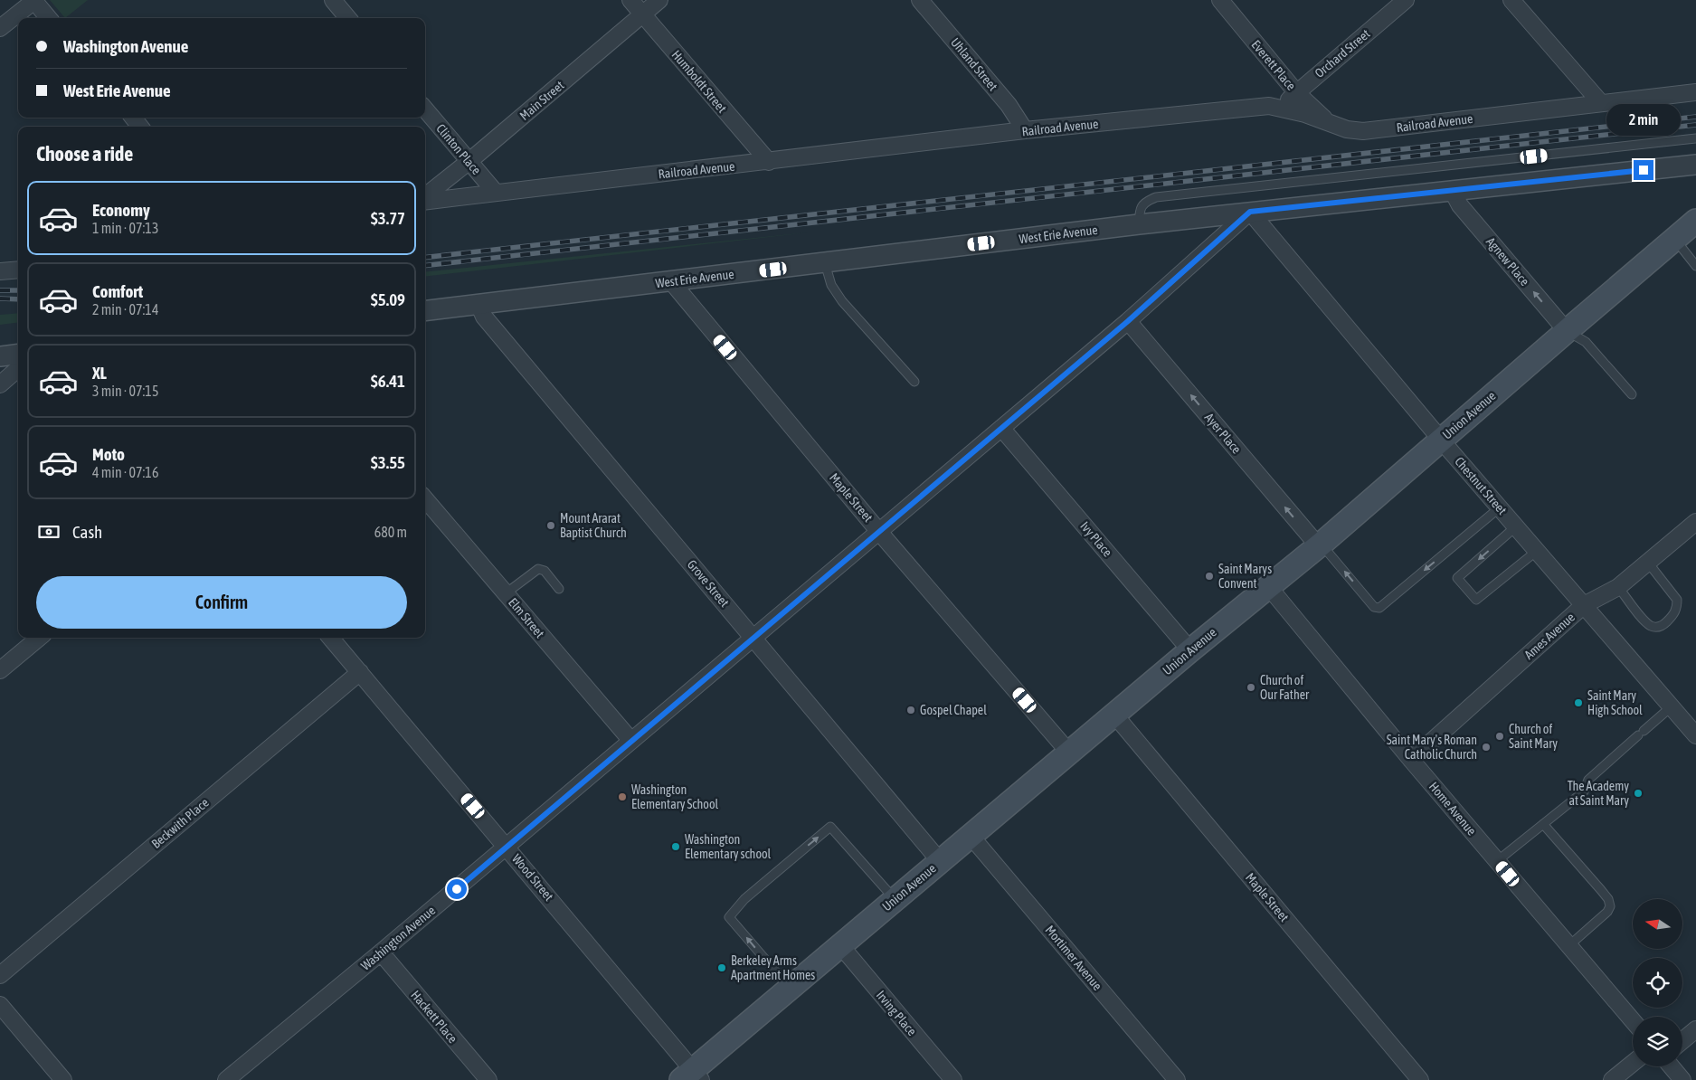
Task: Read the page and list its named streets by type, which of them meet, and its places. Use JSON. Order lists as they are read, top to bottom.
{
  "streets": {
    "main road": ["Union Avenue"],
    "street": [
      "Orchard Street",
      "Uhland Street",
      "Everett Place",
      "Humboldt Street",
      "Main Street",
      "Railroad Avenue",
      "Clinton Place",
      "West Erie Avenue",
      "Agnew Place",
      "Ayer Place",
      "Chestnut Street",
      "Maple Street",
      "Ivy Place",
      "Grove Street",
      "Elm Street",
      "Ames Avenue",
      "Home Avenue",
      "Beckwith Place",
      "Wood Street",
      "Washington Avenue",
      "Mortimer Avenue",
      "Irving Place",
      "Hackett Place"
    ]
  },
  "crossings": [
    ["Orchard Street", "Everett Place"],
    ["Orchard Street", "Railroad Avenue"],
    ["Uhland Street", "Railroad Avenue"],
    ["Everett Place", "Railroad Avenue"],
    ["Humboldt Street", "Main Street"],
    ["Humboldt Street", "Railroad Avenue"],
    ["Main Street", "Clinton Place"],
    ["Railroad Avenue", "Clinton Place"],
    ["West Erie Avenue", "Agnew Place"],
    ["West Erie Avenue", "Chestnut Street"],
    ["West Erie Avenue", "Maple Street"],
    ["West Erie Avenue", "Grove Street"],
    ["West Erie Avenue", "Washington Avenue"],
    ["Agnew Place", "Union Avenue"],
    ["Union Avenue", "Ayer Place"],
    ["Union Avenue", "Chestnut Street"],
    ["Union Avenue", "Maple Street"],
    ["Union Avenue", "Ivy Place"],
    ["Union Avenue", "Grove Street"],
    ["Union Avenue", "Home Avenue"],
    ["Union Avenue", "Wood Street"],
    ["Union Avenue", "Mortimer Avenue"],
    ["Union Avenue", "Irving Place"],
    ["Ayer Place", "Washington Avenue"],
    ["Chestnut Street", "Ames Avenue"],
    ["Chestnut Street", "Washington Avenue"],
    ["Maple Street", "Washington Avenue"],
    ["Ivy Place", "Washington Avenue"],
    ["Grove Street", "Washington Avenue"],
    ["Elm Street", "Washington Avenue"],
    ["Ames Avenue", "Home Avenue"],
    ["Beckwith Place", "Wood Street"],
    ["Wood Street", "Washington Avenue"],
    ["Washington Avenue", "Hackett Place"]
  ],
  "one_way": ["Agnew Place", "Ayer Place"],
  "places": [
    "Mount Ararat Baptist Church",
    "Saint Marys Convent",
    "Church of Our Father",
    "Saint Mary High School",
    "Gospel Chapel",
    "Church of Saint Mary",
    "Saint Mary's Roman Catholic Church",
    "The Academy at Saint Mary",
    "Washington Elementary School",
    "Washington Elementary school",
    "Berkeley Arms Apartment Homes"
  ],
  "north": "left",
  "page": {
    "banner": ["Washington Avenue", "West Erie Avenue"],
    "bubble": "2 min",
    "heading": "Choose a ride",
    "list": [
      {
        "name": "Economy",
        "note": "1 min · 07:13",
        "value": "$3.77"
      },
      {
        "name": "Comfort",
        "note": "2 min · 07:14",
        "value": "$5.09"
      },
      {
        "name": "XL",
        "note": "3 min · 07:15",
        "value": "$6.41"
      },
      {
        "name": "Moto",
        "note": "4 min · 07:16",
        "value": "$3.55"
      }
    ],
    "pay": ["Cash", "680 m"],
    "buttons": "Confirm"
  }
}
